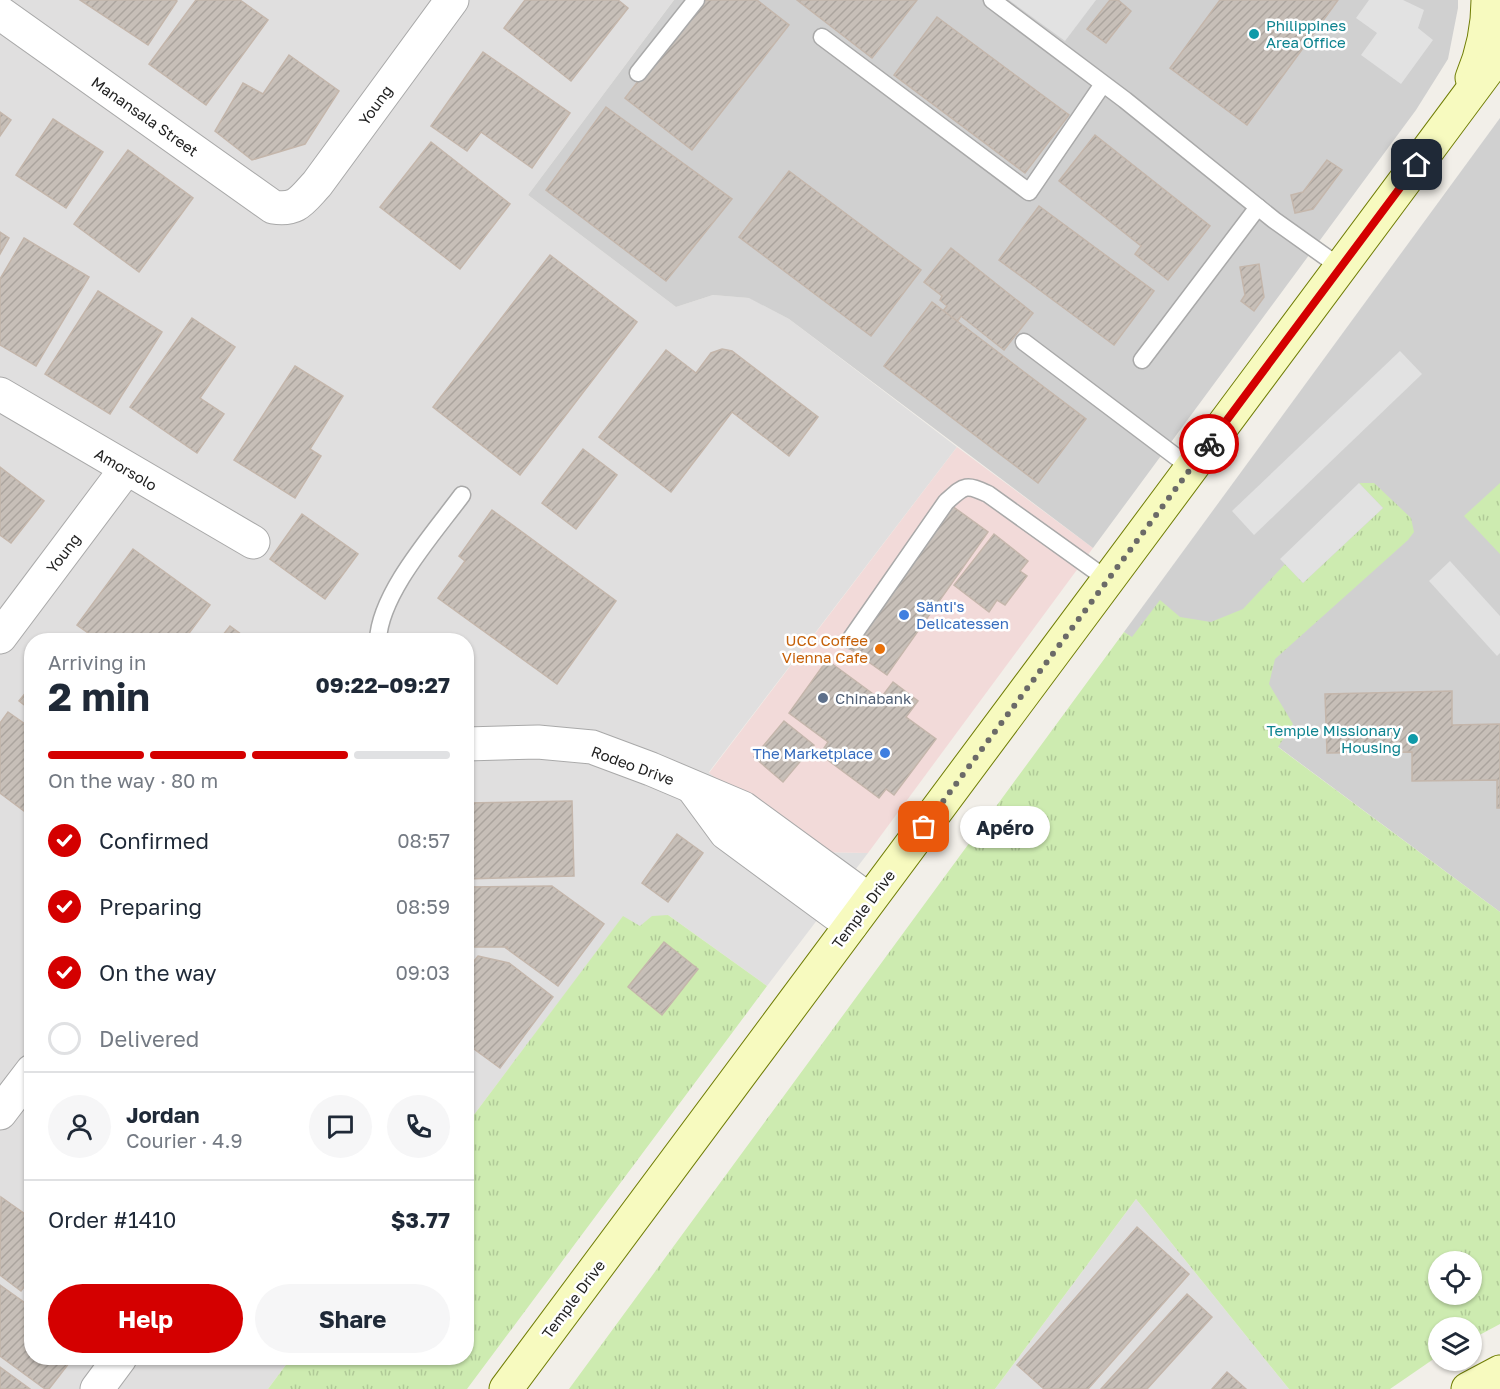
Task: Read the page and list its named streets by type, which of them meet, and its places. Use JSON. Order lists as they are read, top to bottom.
{
  "streets": {
    "street": [
      "Young",
      "Manansala Street",
      "Amorsolo",
      "Rodeo Drive",
      "Temple Drive"
    ]
  },
  "crossings": [
    ["Young", "Manansala Street"],
    ["Young", "Amorsolo"],
    ["Rodeo Drive", "Temple Drive"]
  ],
  "places": [
    "Philippines Area Office",
    "Sänti's Delicatessen",
    "UCC Coffee Vienna Cafe",
    "Chinabank",
    "Temple Missionary Housing",
    "The Marketplace",
    "Apéro"
  ],
  "page": {
    "heading": ["2 min", "Arriving in", "09:22–09:27"],
    "panel": [
      "Jordan",
      "Courier · 4.9",
      "Order #1410",
      "$3.77"
    ],
    "bar": "On the way · 80 m",
    "bubble": "Apéro",
    "list": [
      ["Confirmed", "08:57"],
      ["Preparing", "08:59"],
      ["On the way", "09:03"],
      "Delivered"
    ],
    "buttons": ["Help", "Share"]
  }
}
